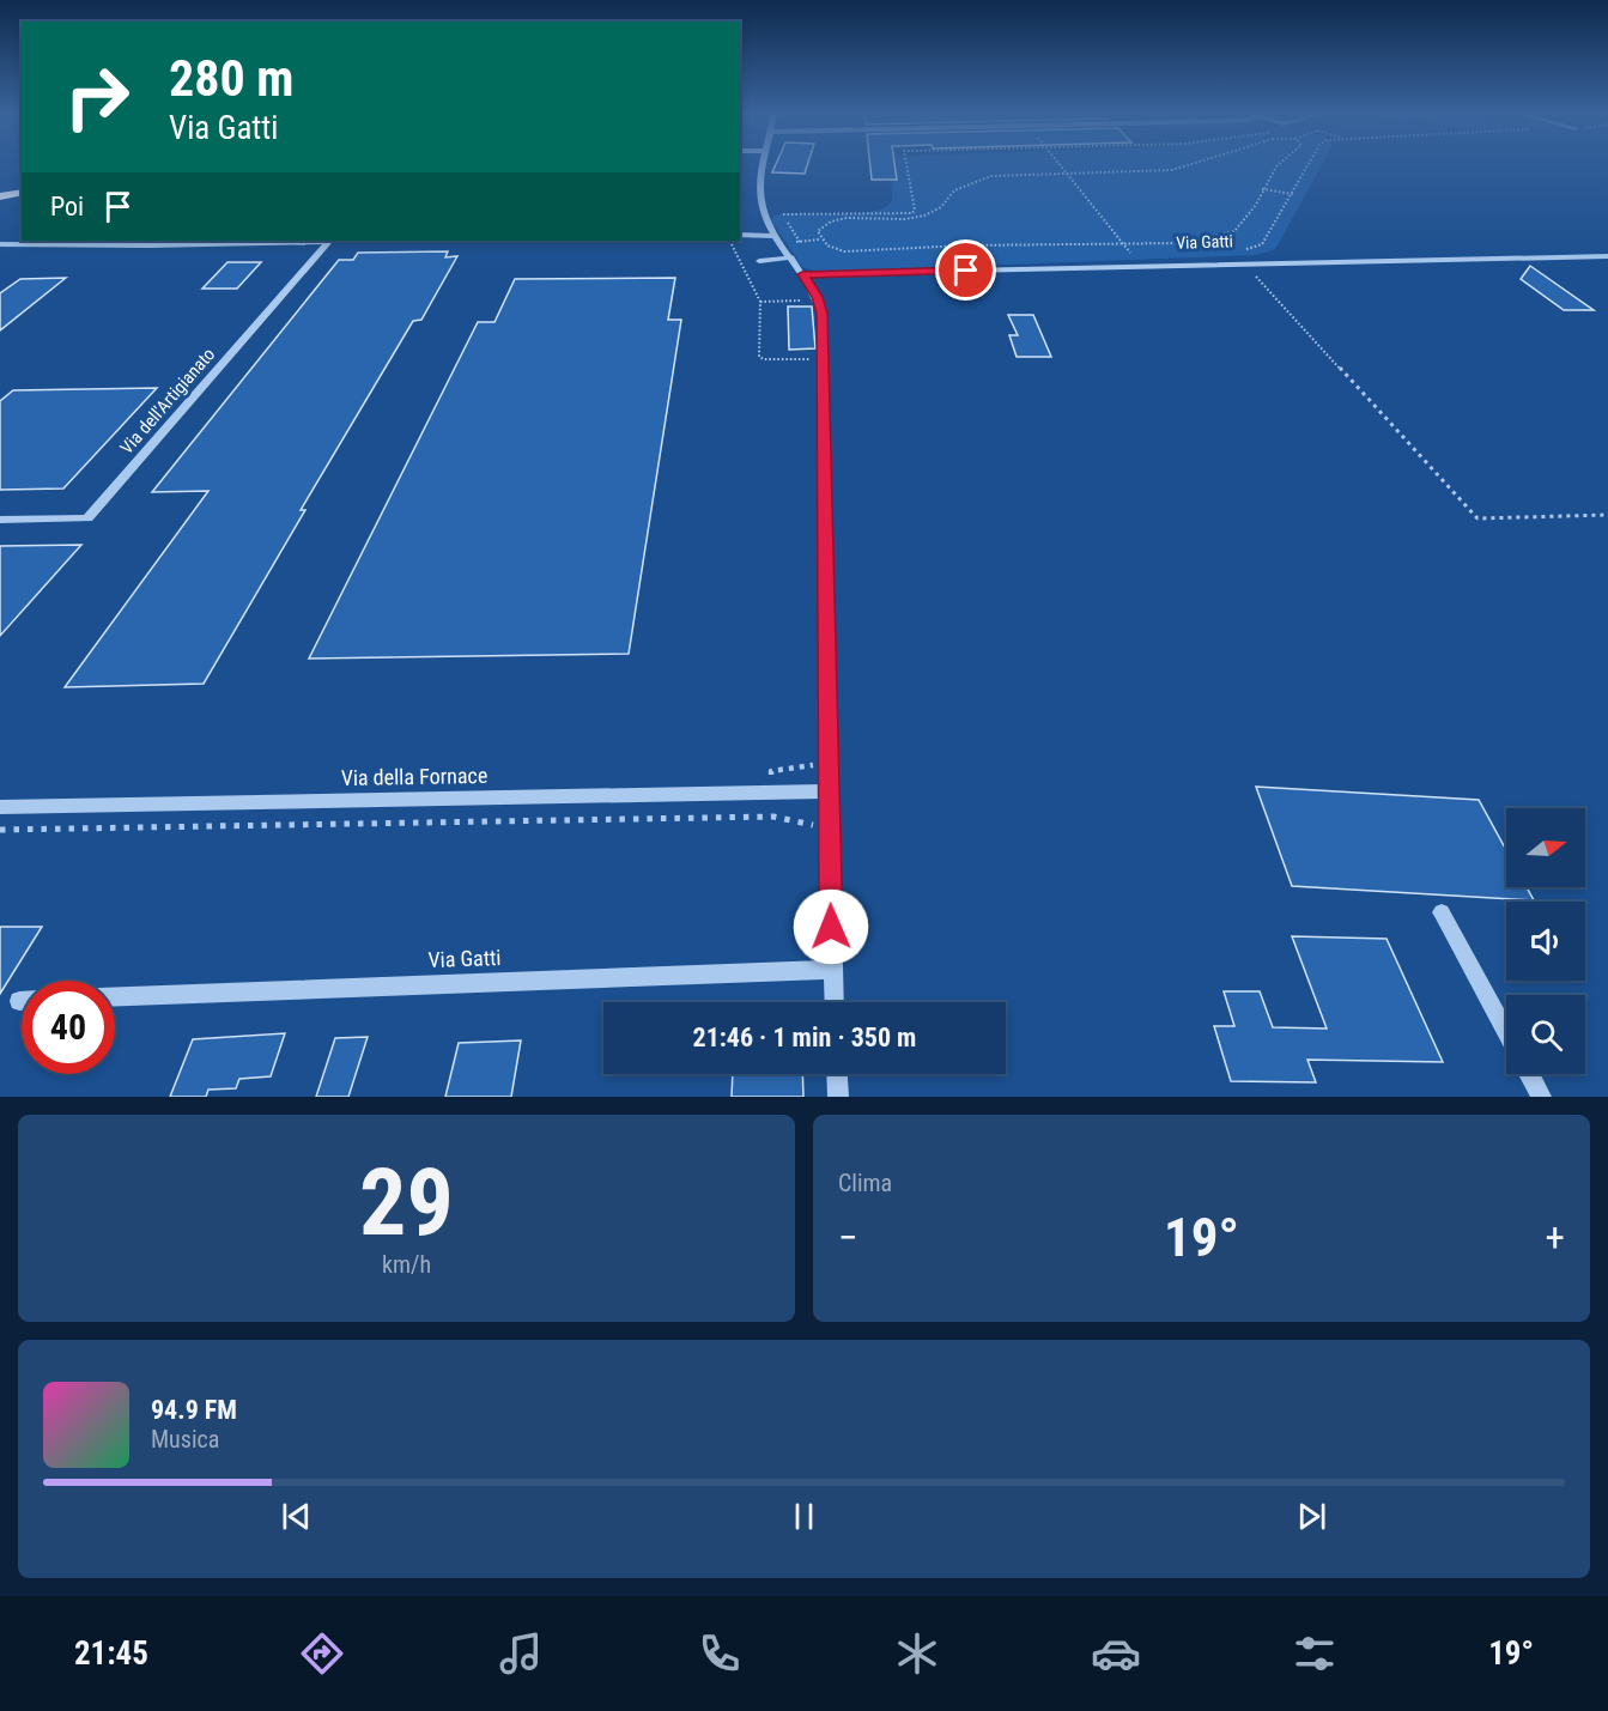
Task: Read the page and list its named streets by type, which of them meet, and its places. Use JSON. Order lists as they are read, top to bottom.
{
  "streets": {
    "street": ["Via Gatti", "Via dell'Artigianato", "Via della Fornace"]
  },
  "north": "right",
  "page": {
    "turn": ["280 m", "Via Gatti"],
    "then": "Poi",
    "limit": "40",
    "trip": "21:46 · 1 min · 350 m",
    "tile": [
      ["29", "km/h"],
      "Clima"
    ],
    "heat": ["−", "19°", "+"],
    "song": ["94.9 FM", "Musica"],
    "tabs": ["21:45", "19°"]
  }
}
